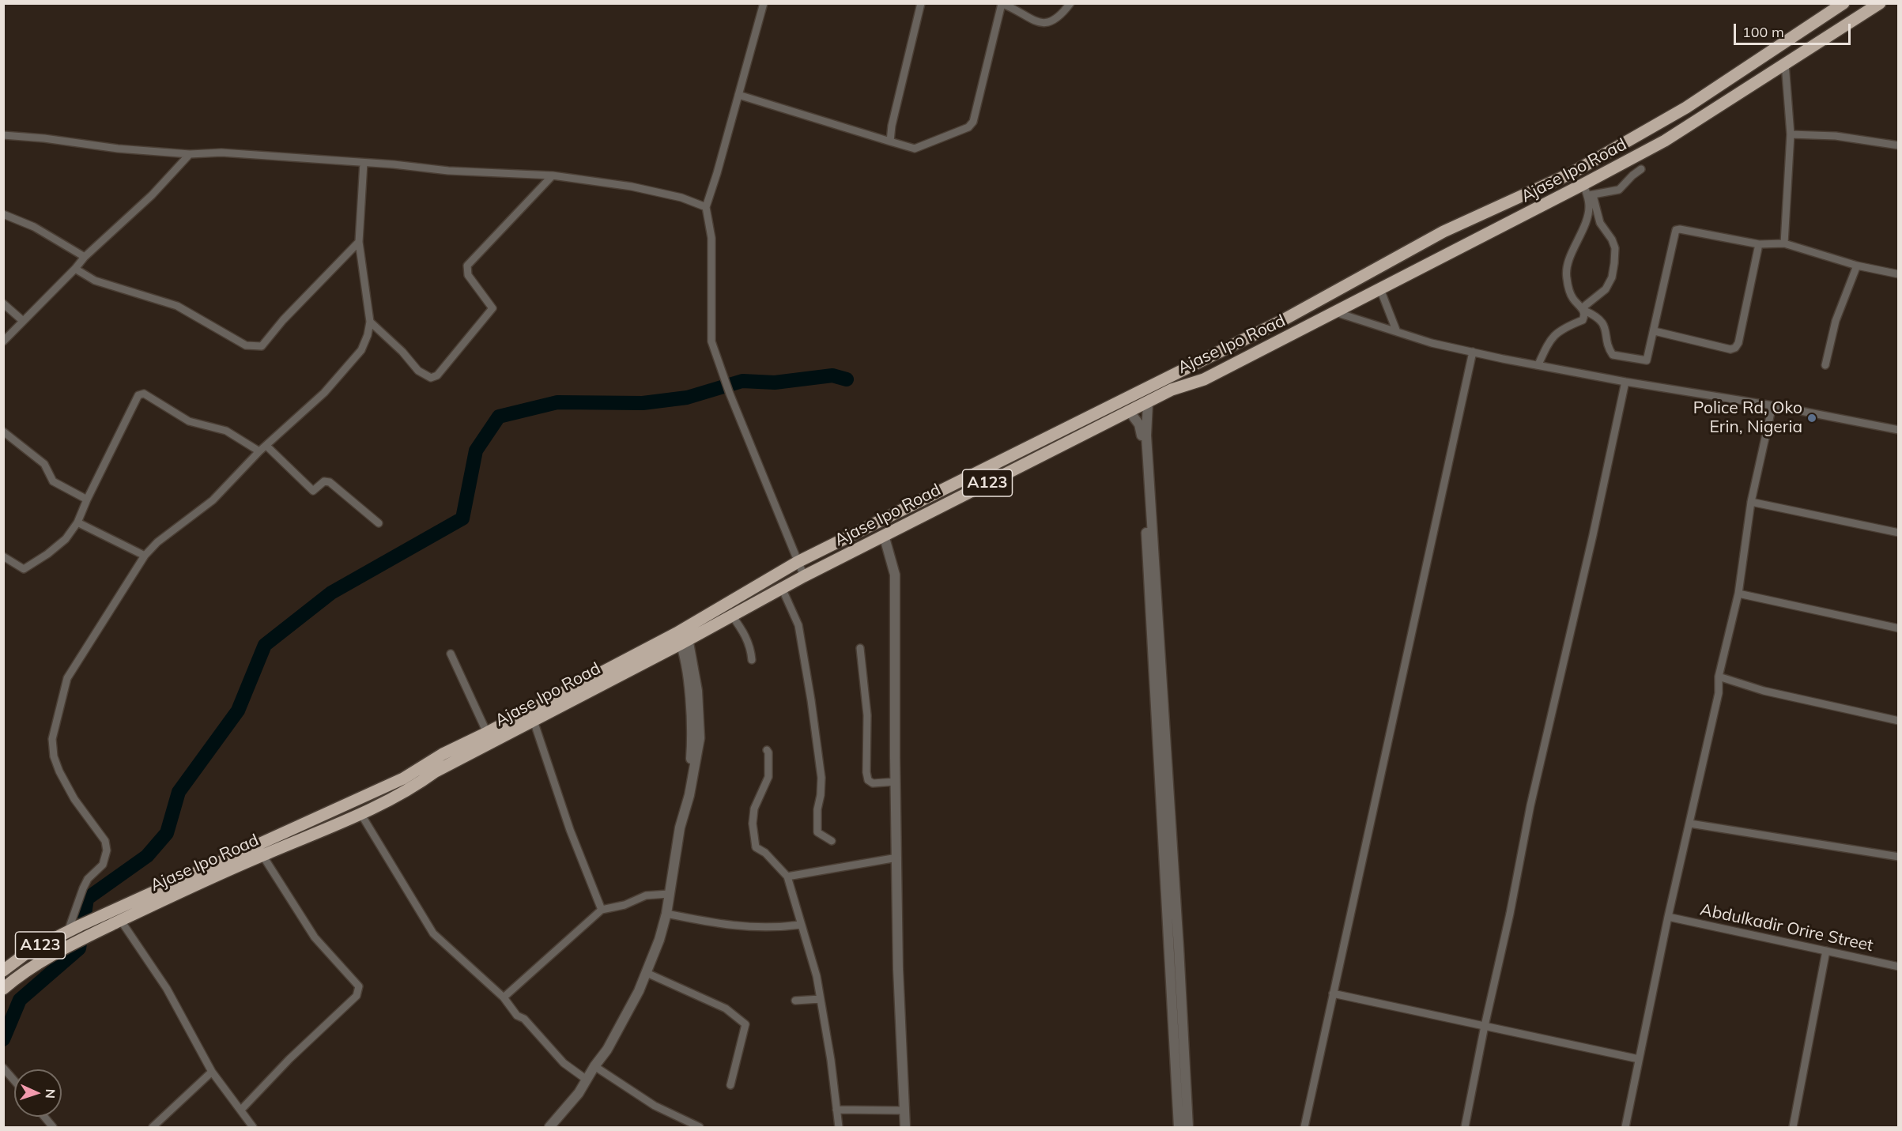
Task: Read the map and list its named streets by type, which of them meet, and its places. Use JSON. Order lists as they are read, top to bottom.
{
  "streets": {
    "highway": ["Ajase Ipo Road", "A123"],
    "street": ["Abdulkadir Orire Street"]
  },
  "places": ["Police Rd, Oko Erin, Nigeria"],
  "scale_bar": "100 m",
  "north": "right"
}
